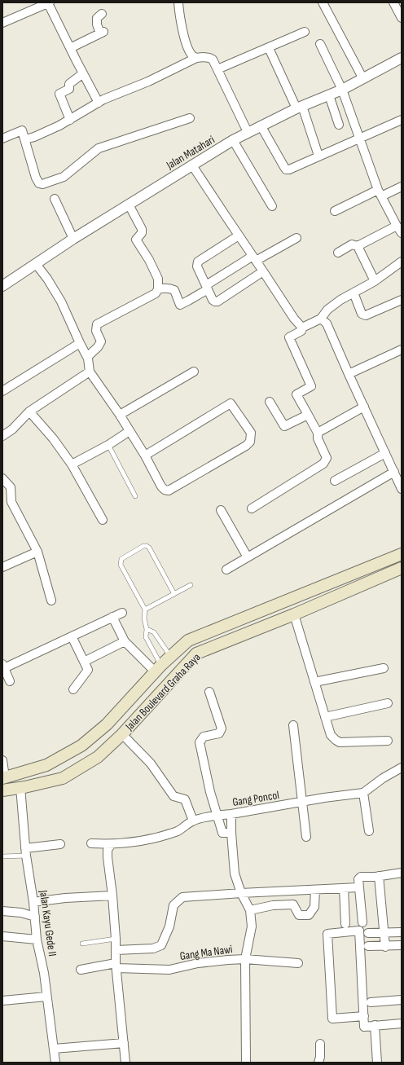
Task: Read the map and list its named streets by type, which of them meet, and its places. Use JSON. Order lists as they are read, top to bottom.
{
  "streets": {
    "main road": ["Jalan Boulevard Graha Raya"],
    "street": [
      "Jalan Matahari",
      "Gang Poncol",
      "Jalan Kayu Gede II",
      "Gang Ma Nawi"
    ]
  },
  "crossings": [
    ["Jalan Boulevard Graha Raya", "Jalan Kayu Gede II"]
  ]
}
